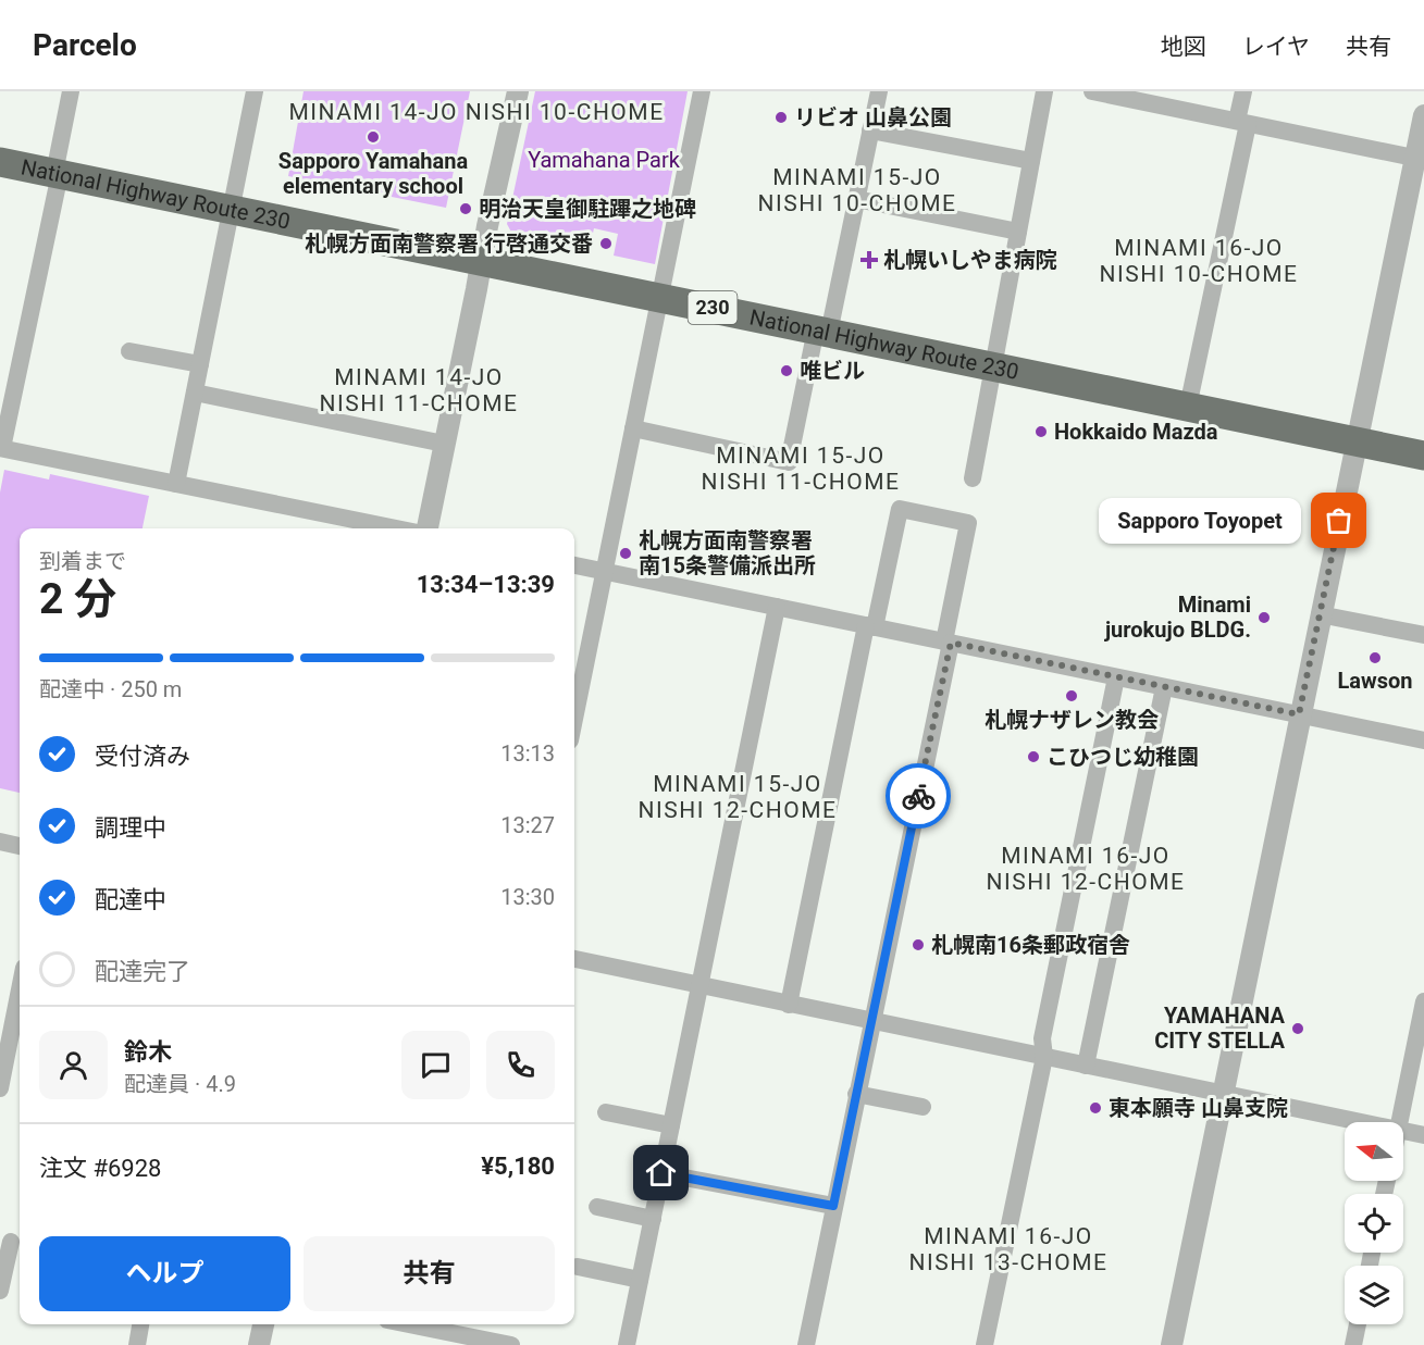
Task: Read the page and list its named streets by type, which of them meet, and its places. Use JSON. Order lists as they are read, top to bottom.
{
  "streets": {
    "highway": ["National Highway Route 230", "230"]
  },
  "districts": [
    "MINAMI 14-JO NISHI 10-CHOME",
    "MINAMI 15-JO NISHI 10-CHOME",
    "MINAMI 16-JO NISHI 10-CHOME",
    "MINAMI 14-JO NISHI 11-CHOME",
    "MINAMI 15-JO NISHI 11-CHOME",
    "MINAMI 15-JO NISHI 12-CHOME",
    "MINAMI 16-JO NISHI 12-CHOME",
    "MINAMI 16-JO NISHI 13-CHOME"
  ],
  "parks": ["Yamahana Park"],
  "places": {
    "other": [
      "リビオ 山鼻公園",
      "Sapporo Yamahana elementary school",
      "明治天皇御駐蹕之地碑",
      "札幌方面南警察署 行啓通交番",
      "唯ビル",
      "Hokkaido Mazda",
      "Sapporo Toyopet",
      "札幌方面南警察署 南15条警備派出所",
      "Minami jurokujo BLDG.",
      "Lawson",
      "札幌ナザレン教会",
      "こひつじ幼稚園",
      "札幌南16条郵政宿舎",
      "YAMAHANA CITY STELLA",
      "東本願寺 山鼻支院"
    ],
    "health": ["札幌いしやま病院"]
  },
  "north": "left",
  "page": {
    "header": "Parcelo",
    "nav": ["地図", "レイヤ", "共有"],
    "bubble": "Sapporo Toyopet",
    "heading": ["2 分", "到着まで", "13:34–13:39"],
    "panel": [
      "鈴木",
      "配達員 · 4.9",
      "注文 #6928",
      "¥5,180"
    ],
    "bar": "配達中 · 250 m",
    "list": [
      ["受付済み", "13:13"],
      ["調理中", "13:27"],
      ["配達中", "13:30"],
      "配達完了"
    ],
    "buttons": ["ヘルプ", "共有"]
  }
}
